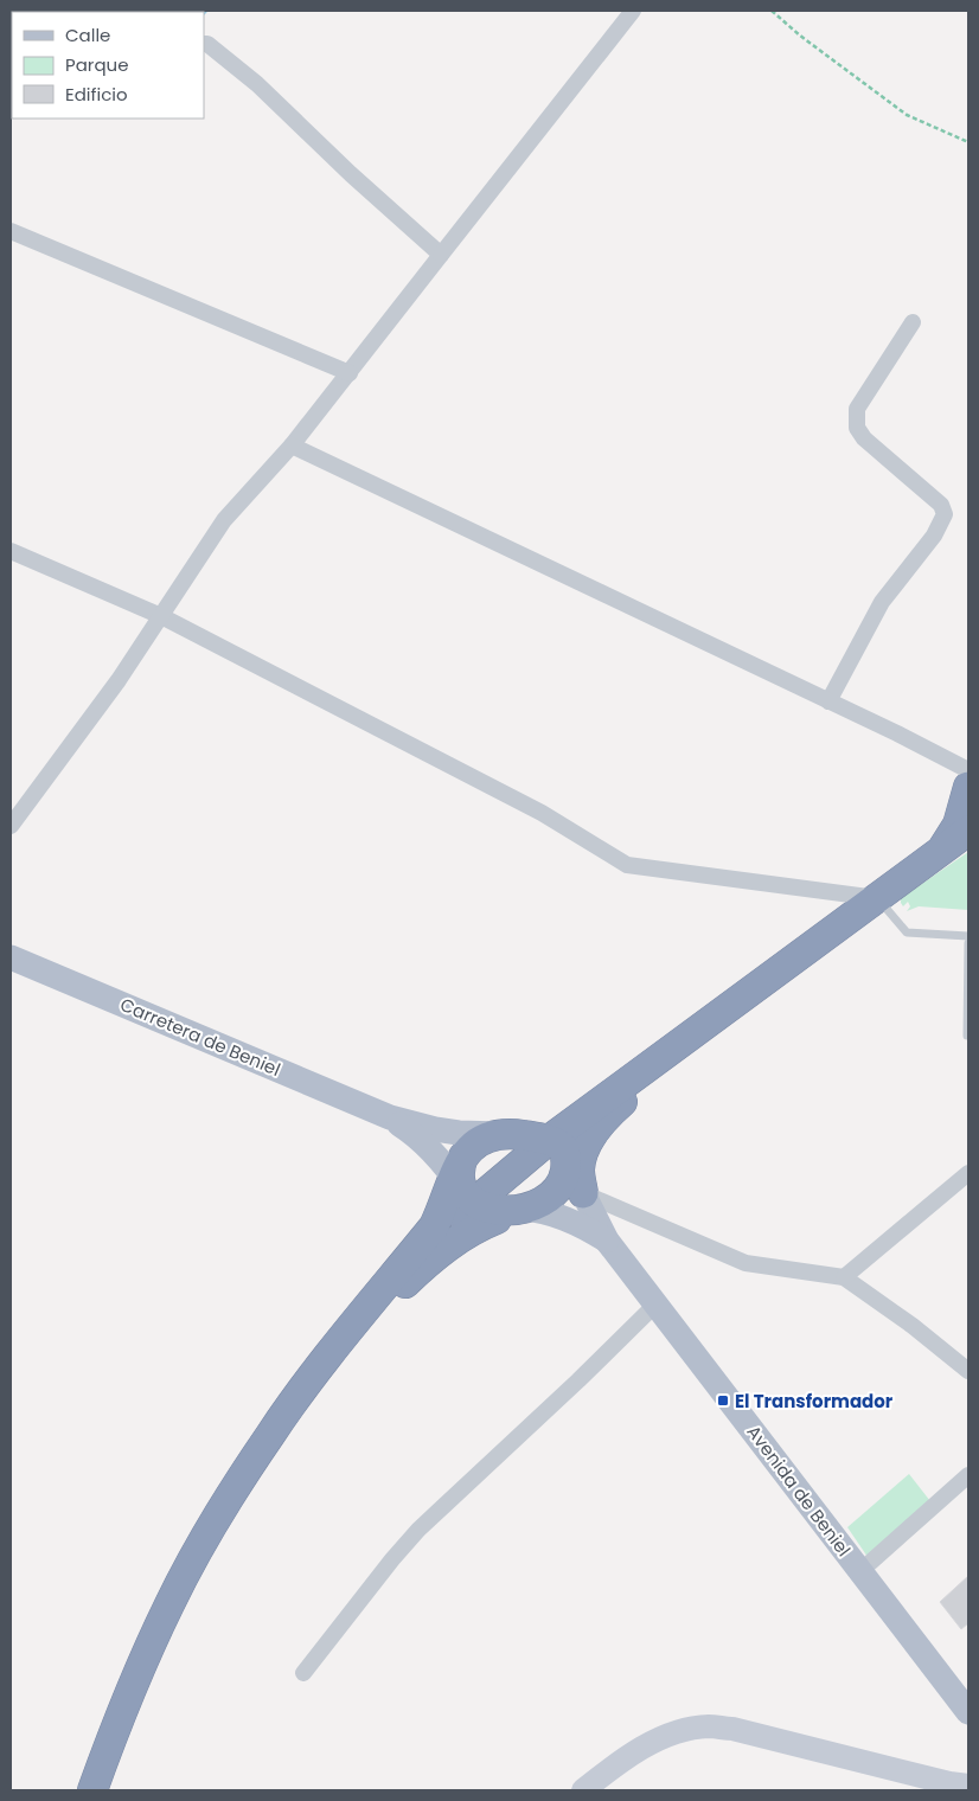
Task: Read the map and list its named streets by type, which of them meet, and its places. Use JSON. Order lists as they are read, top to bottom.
{
  "streets": {
    "main road": ["Carretera de Beniel", "Avenida de Beniel"]
  },
  "places": {
    "transit": ["El Transformador"]
  },
  "legend": ["Calle", "Parque", "Edificio"]
}
